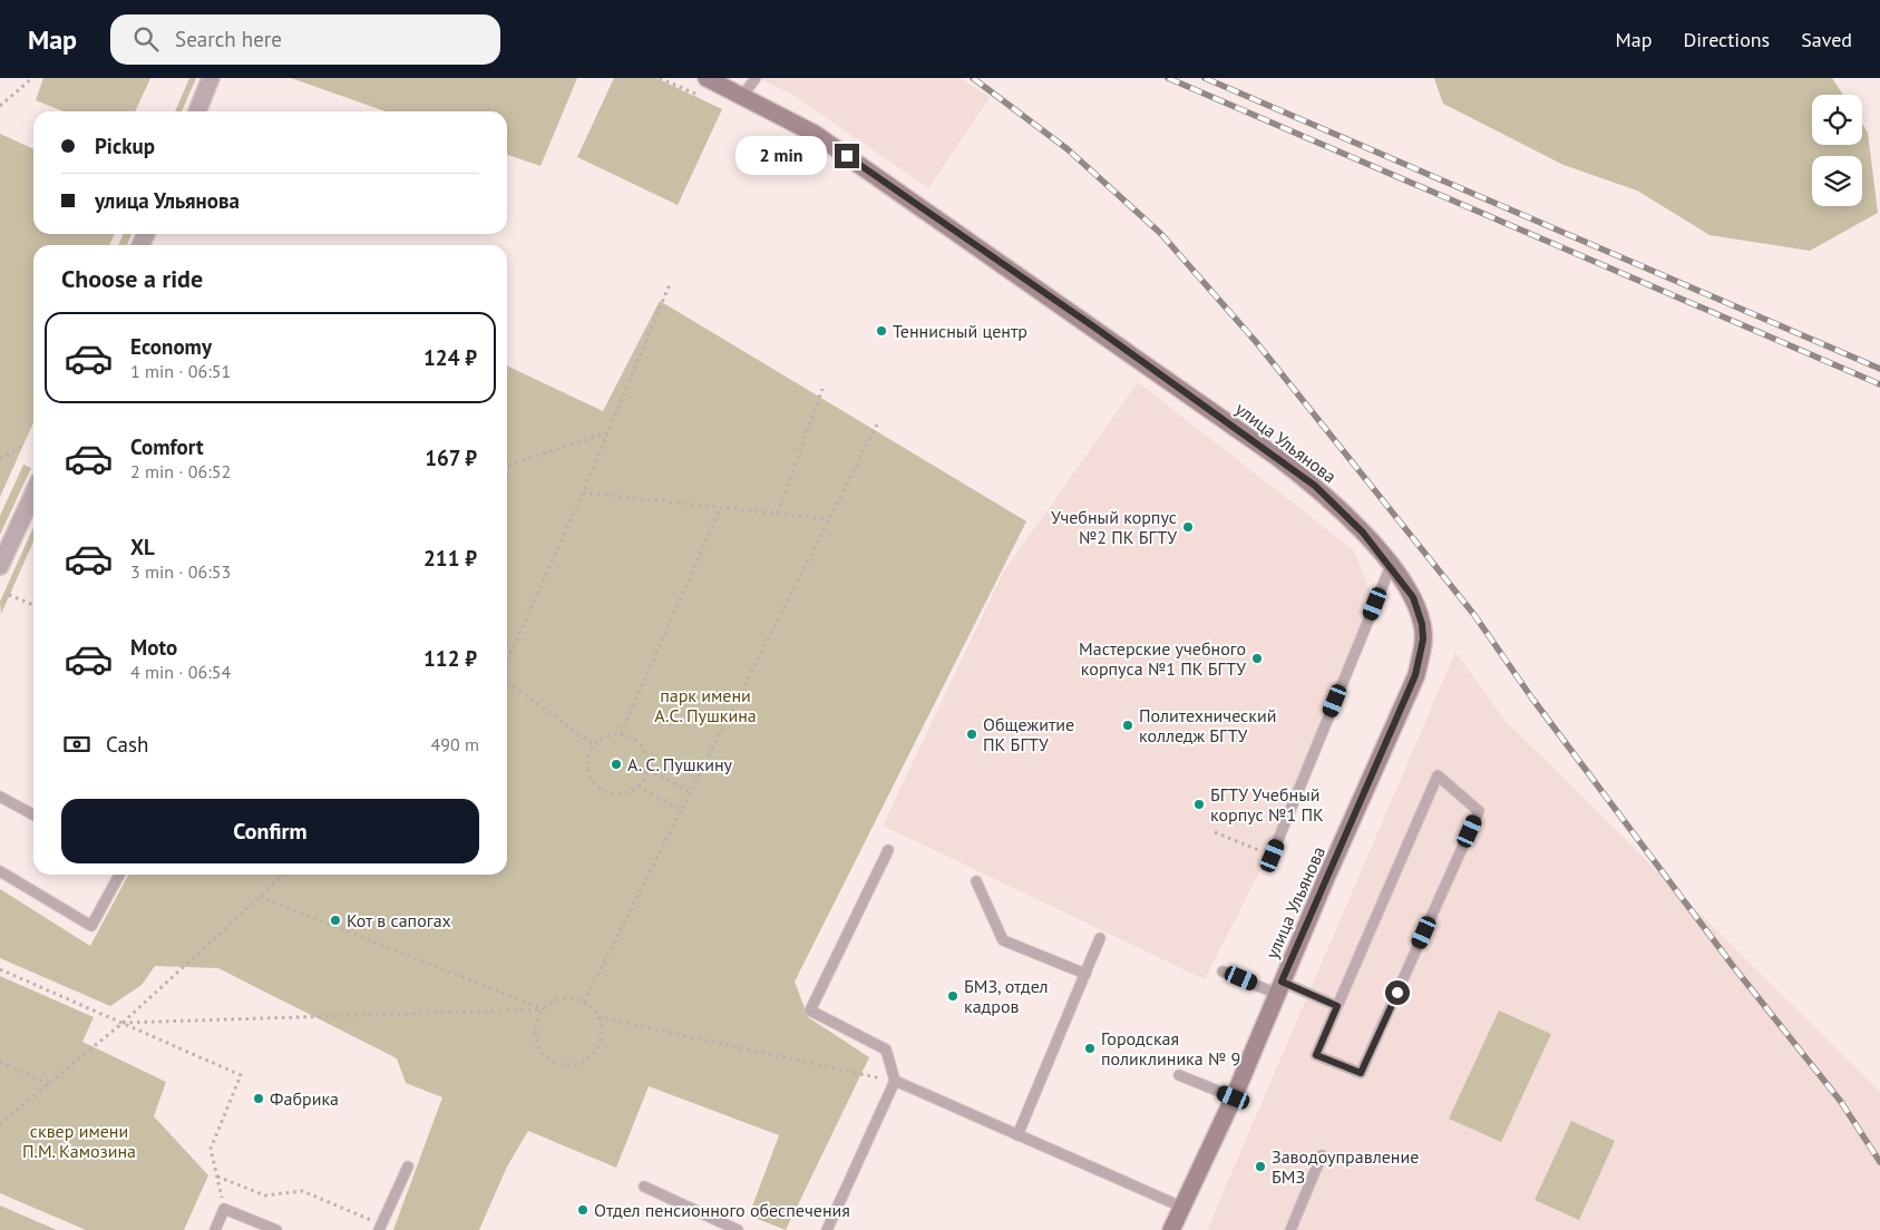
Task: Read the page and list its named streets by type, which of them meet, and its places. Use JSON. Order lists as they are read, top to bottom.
{
  "streets": {
    "main road": ["улица Ульянова"]
  },
  "parks": ["парк имени А.С. Пушкина", "сквер имени П.М. Камозина"],
  "places": [
    "Теннисный центр",
    "Учебный корпус №2 ПК БГТУ",
    "Мастерские учебного корпуса №1 ПК БГТУ",
    "Политехнический колледж БГТУ",
    "Общежитие ПК БГТУ",
    "А. С. Пушкину",
    "БГТУ Учебный корпус №1 ПК",
    "Кот в сапогах",
    "БМЗ, отдел кадров",
    "Городская поликлиника № 9",
    "Фабрика",
    "Заводоуправление БМЗ",
    "Отдел пенсионного обеспечения"
  ],
  "page": {
    "header": "Map",
    "search": "Search here",
    "nav": ["Map", "Directions", "Saved"],
    "banner": ["Pickup", "улица Ульянова"],
    "bubble": "2 min",
    "heading": "Choose a ride",
    "list": [
      {
        "name": "Economy",
        "note": "1 min · 06:51",
        "value": "124 ₽"
      },
      {
        "name": "Comfort",
        "note": "2 min · 06:52",
        "value": "167 ₽"
      },
      {
        "name": "XL",
        "note": "3 min · 06:53",
        "value": "211 ₽"
      },
      {
        "name": "Moto",
        "note": "4 min · 06:54",
        "value": "112 ₽"
      }
    ],
    "pay": ["Cash", "490 m"],
    "buttons": "Confirm"
  }
}
